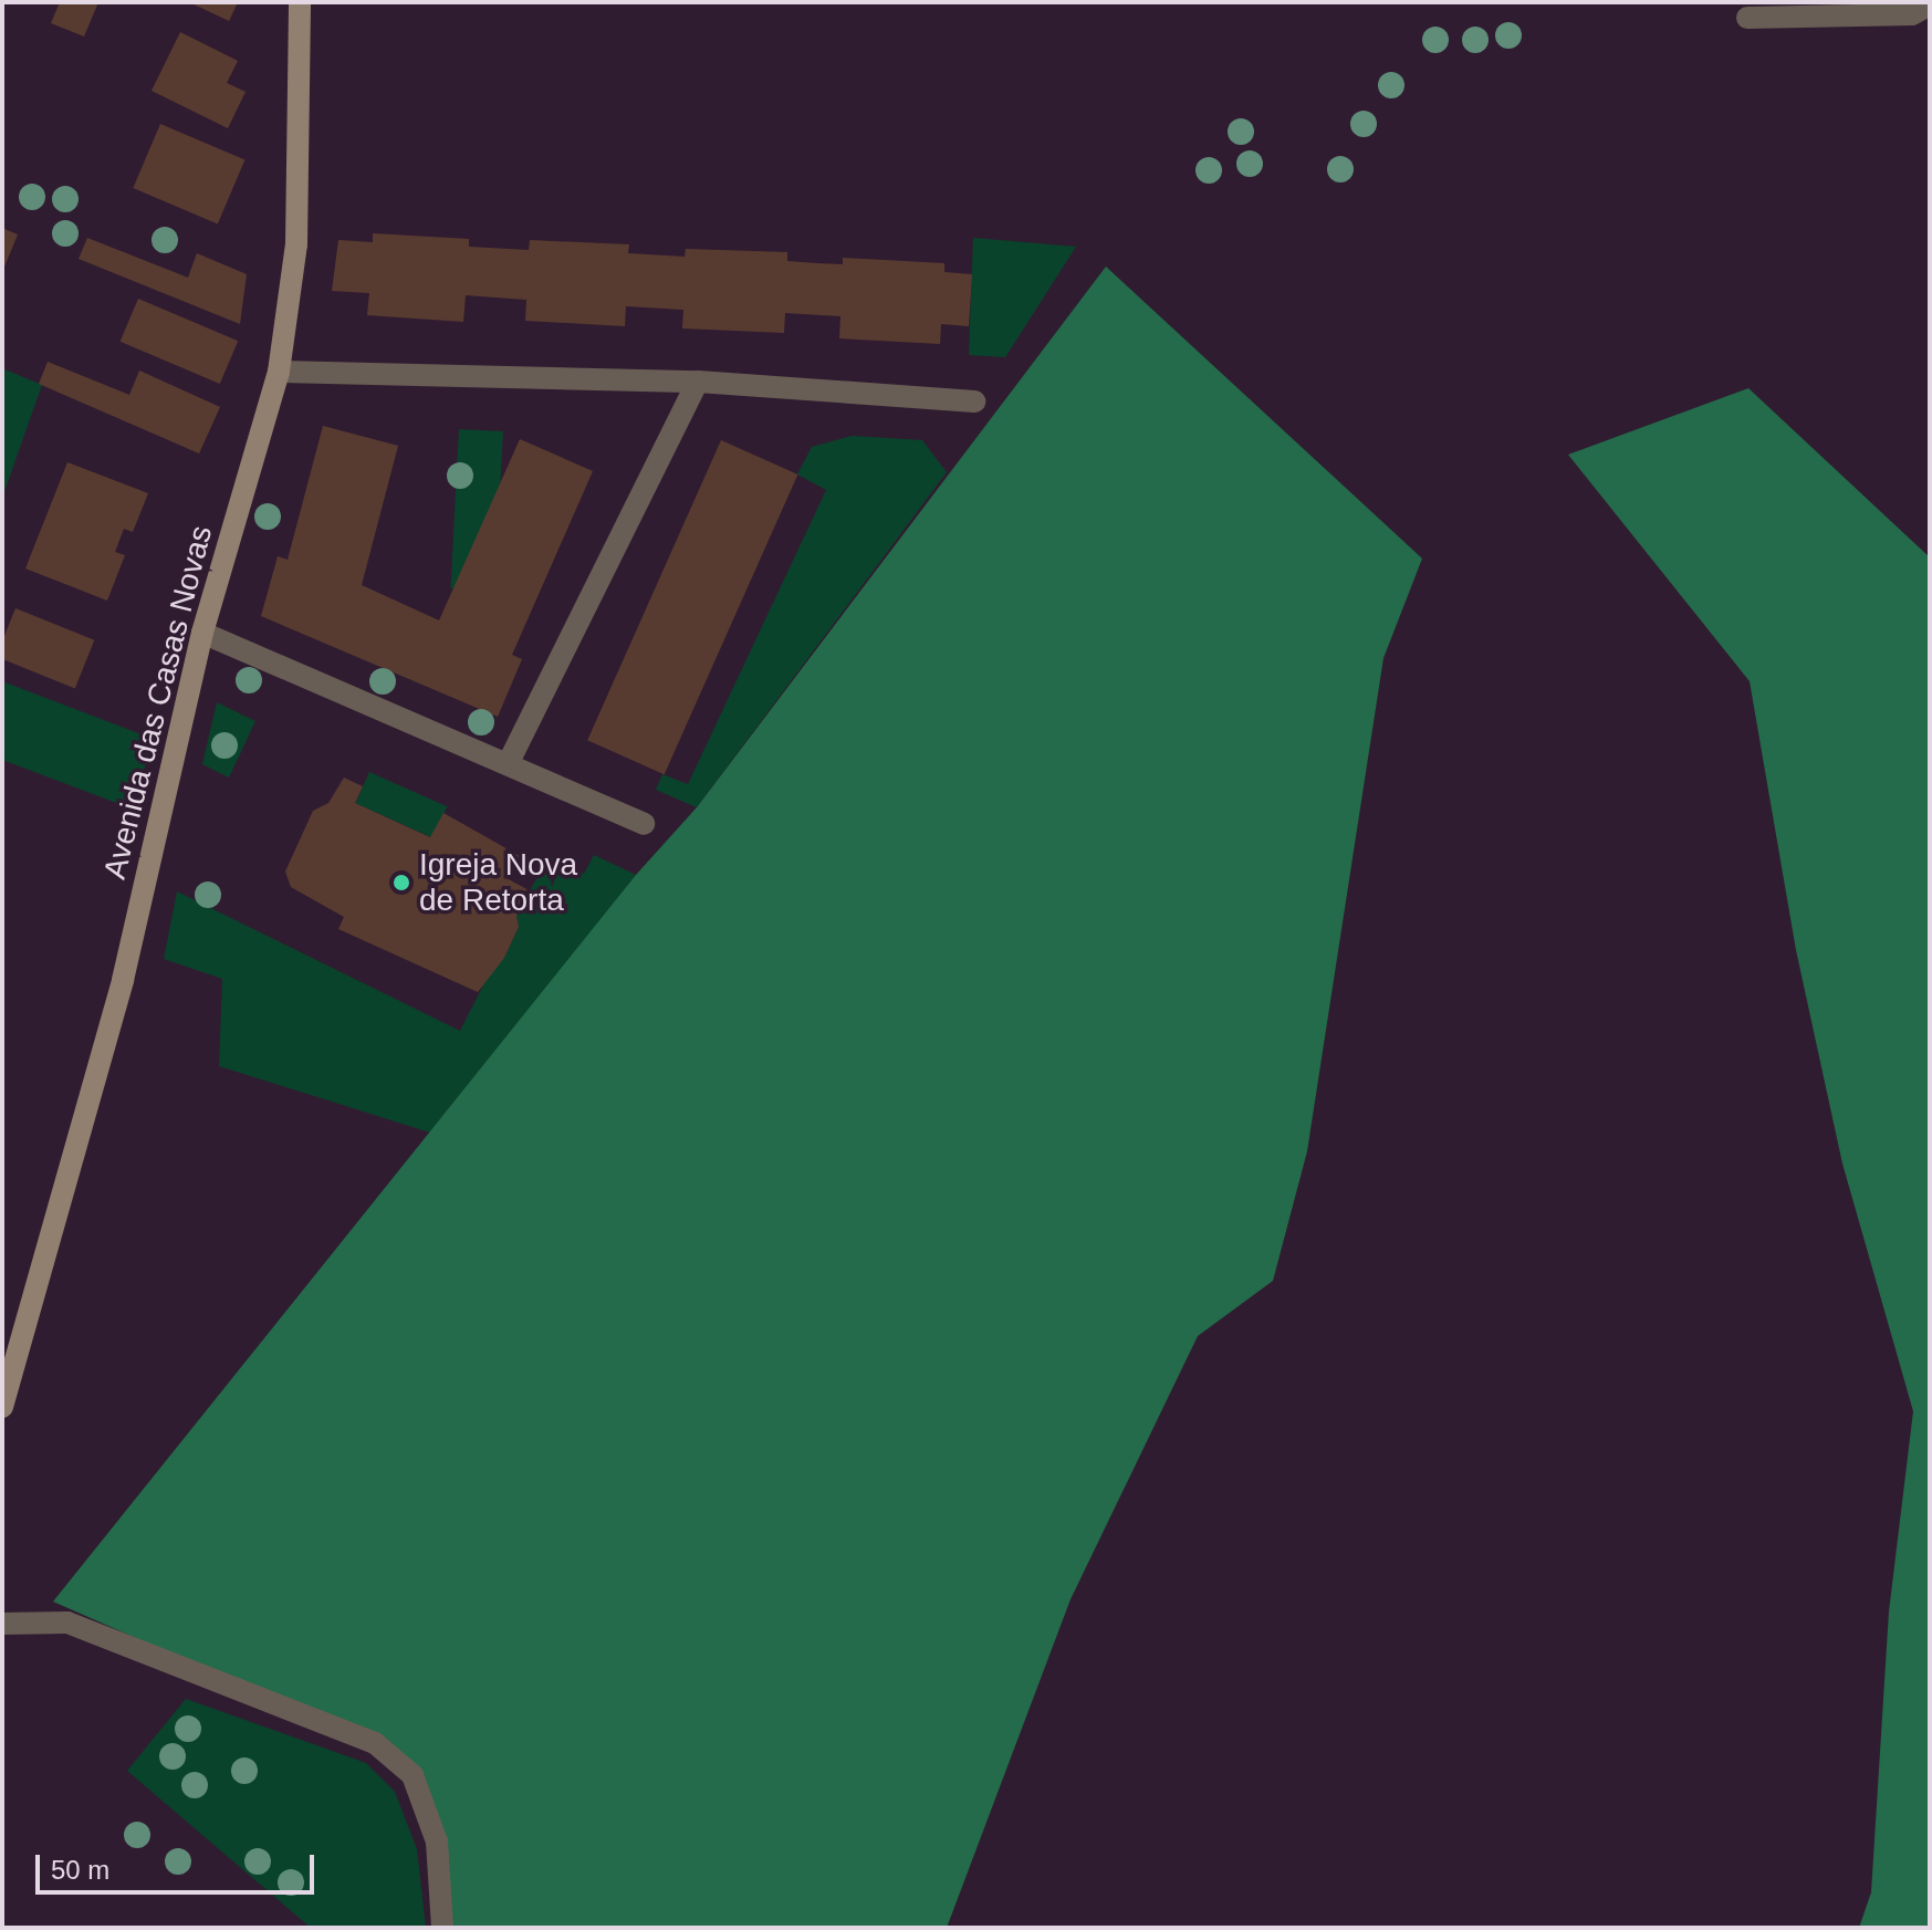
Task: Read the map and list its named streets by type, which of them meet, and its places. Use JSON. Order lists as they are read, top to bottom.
{
  "streets": {
    "street": ["Avenida das Casas Novas"]
  },
  "places": ["Igreja Nova de Retorta"],
  "scale_bar": "50 m"
}
